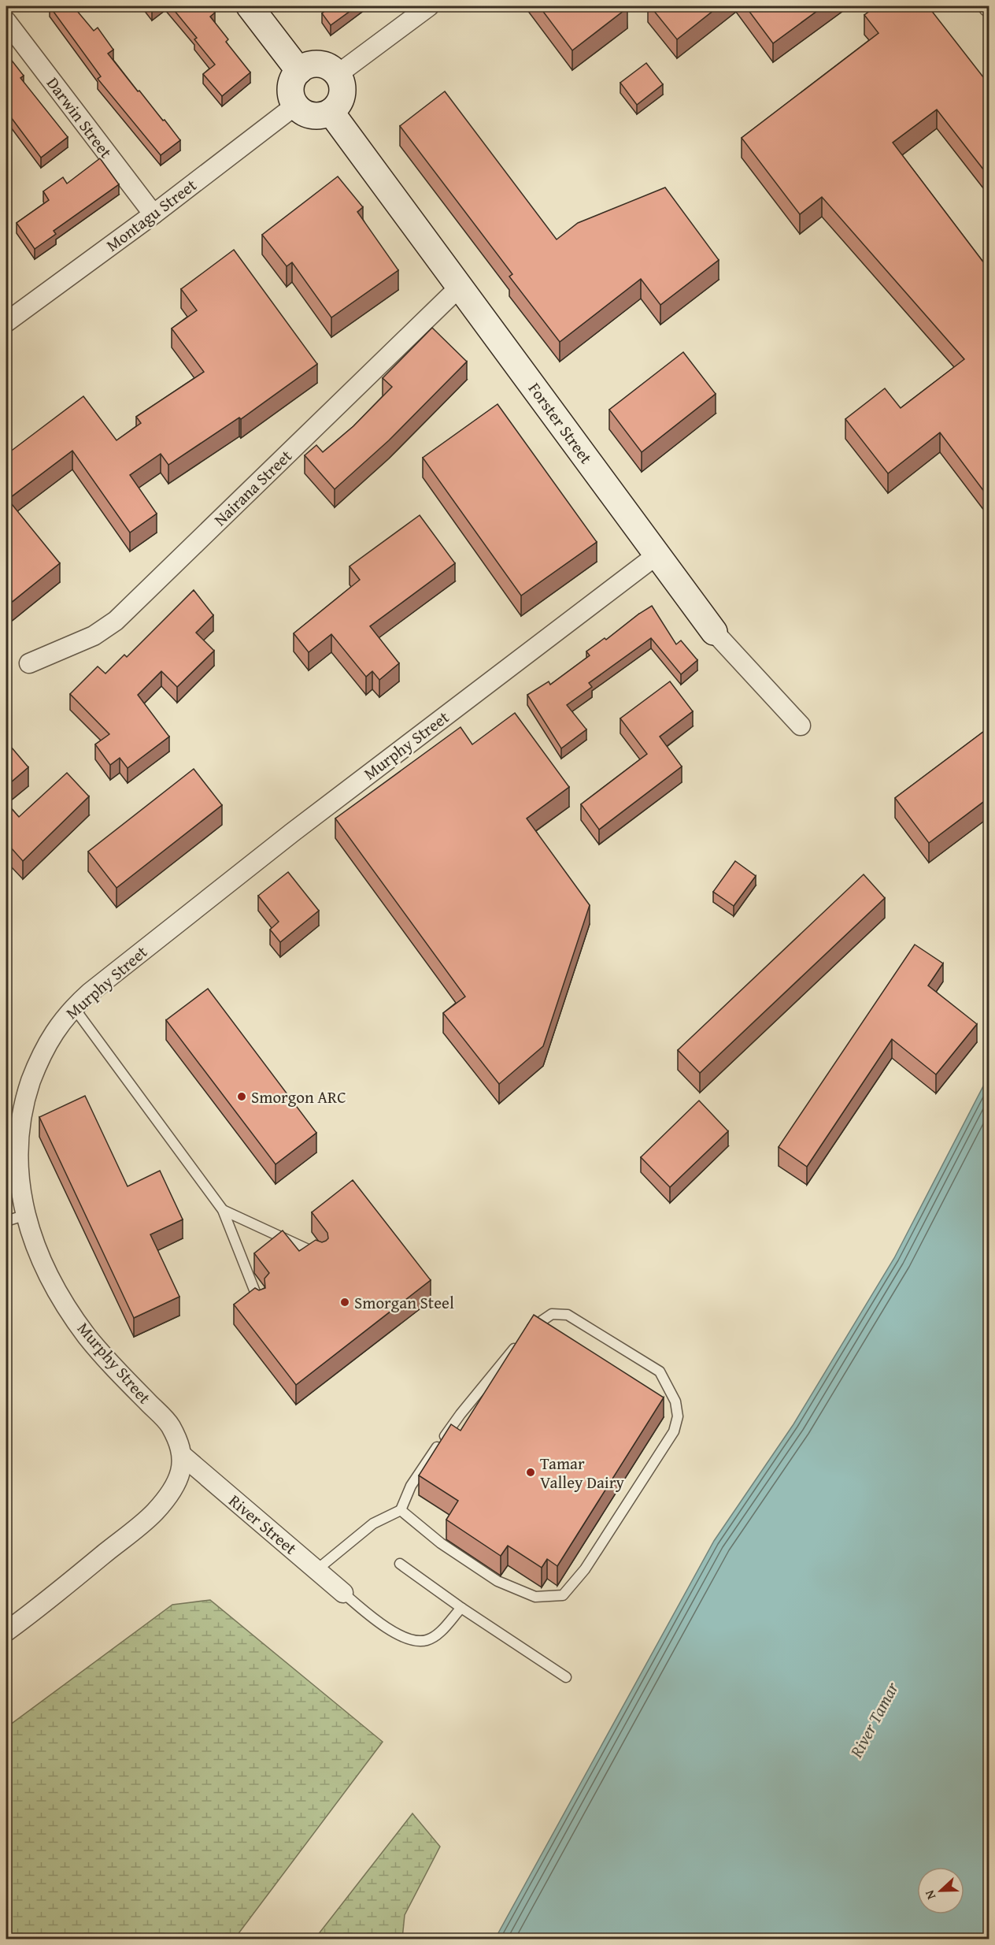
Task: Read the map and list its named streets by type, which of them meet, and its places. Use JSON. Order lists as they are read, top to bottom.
{
  "streets": {
    "street": [
      "Darwin Street",
      "Montagu Street",
      "Forster Street",
      "Nairana Street",
      "Murphy Street",
      "River Street"
    ]
  },
  "crossings": [
    ["Darwin Street", "Montagu Street"],
    ["Montagu Street", "Forster Street"],
    ["Forster Street", "Nairana Street"],
    ["Forster Street", "Murphy Street"],
    ["Murphy Street", "River Street"]
  ],
  "water": ["River Tamar"],
  "places": ["Smorgon ARC", "Smorgan Steel", "Tamar Valley Dairy"],
  "north": "left"
}
